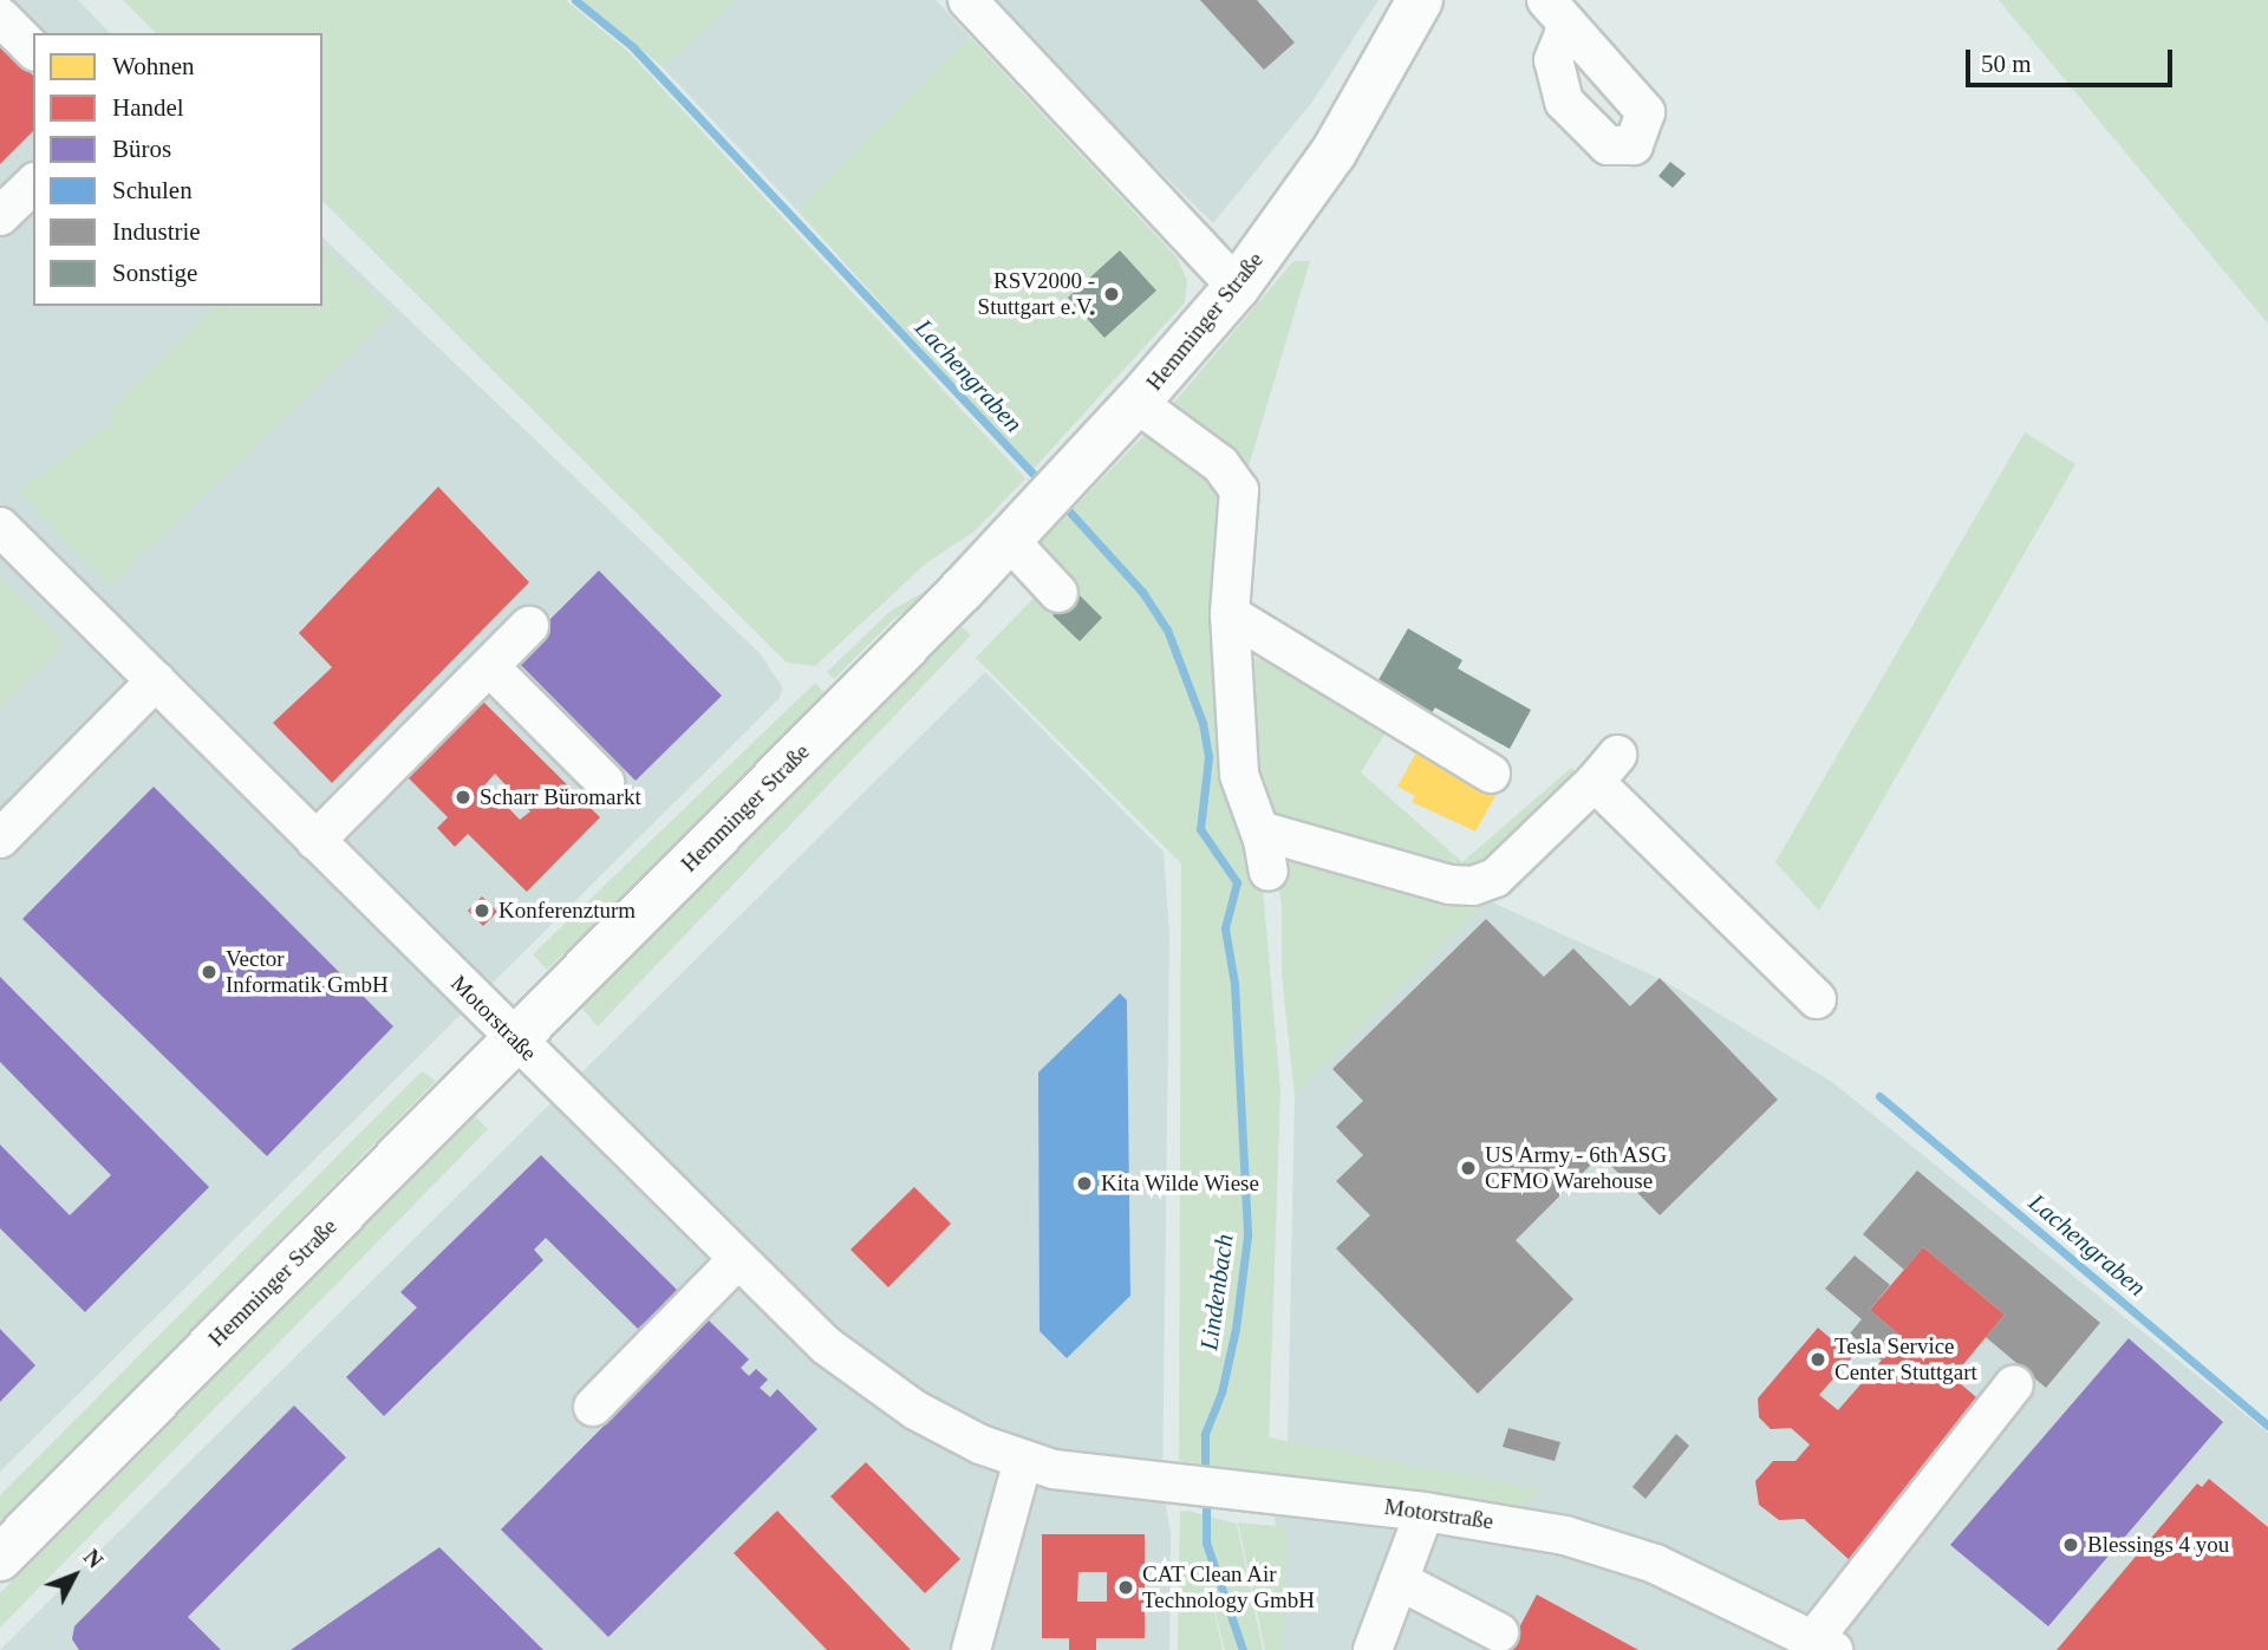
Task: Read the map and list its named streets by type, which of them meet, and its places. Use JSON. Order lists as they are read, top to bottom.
{
  "streets": {
    "main road": ["Hemminger Straße"],
    "street": ["Motorstraße"]
  },
  "crossings": [
    ["Hemminger Straße", "Motorstraße"]
  ],
  "water": ["Lachengraben", "Lindenbach"],
  "places": [
    "RSV2000 - Stuttgart e.V.",
    "Scharr Büromarkt",
    "Konferenzturm",
    "Vector Informatik GmbH",
    "US Army - 6th ASG CFMO Warehouse",
    "Kita Wilde Wiese",
    "Tesla Service Center Stuttgart",
    "Blessings 4 you",
    "CAT Clean Air Technology GmbH"
  ],
  "legend": [
    "Wohnen",
    "Handel",
    "Büros",
    "Schulen",
    "Industrie",
    "Sonstige"
  ],
  "scale_bar": "50 m",
  "north": "top right"
}
